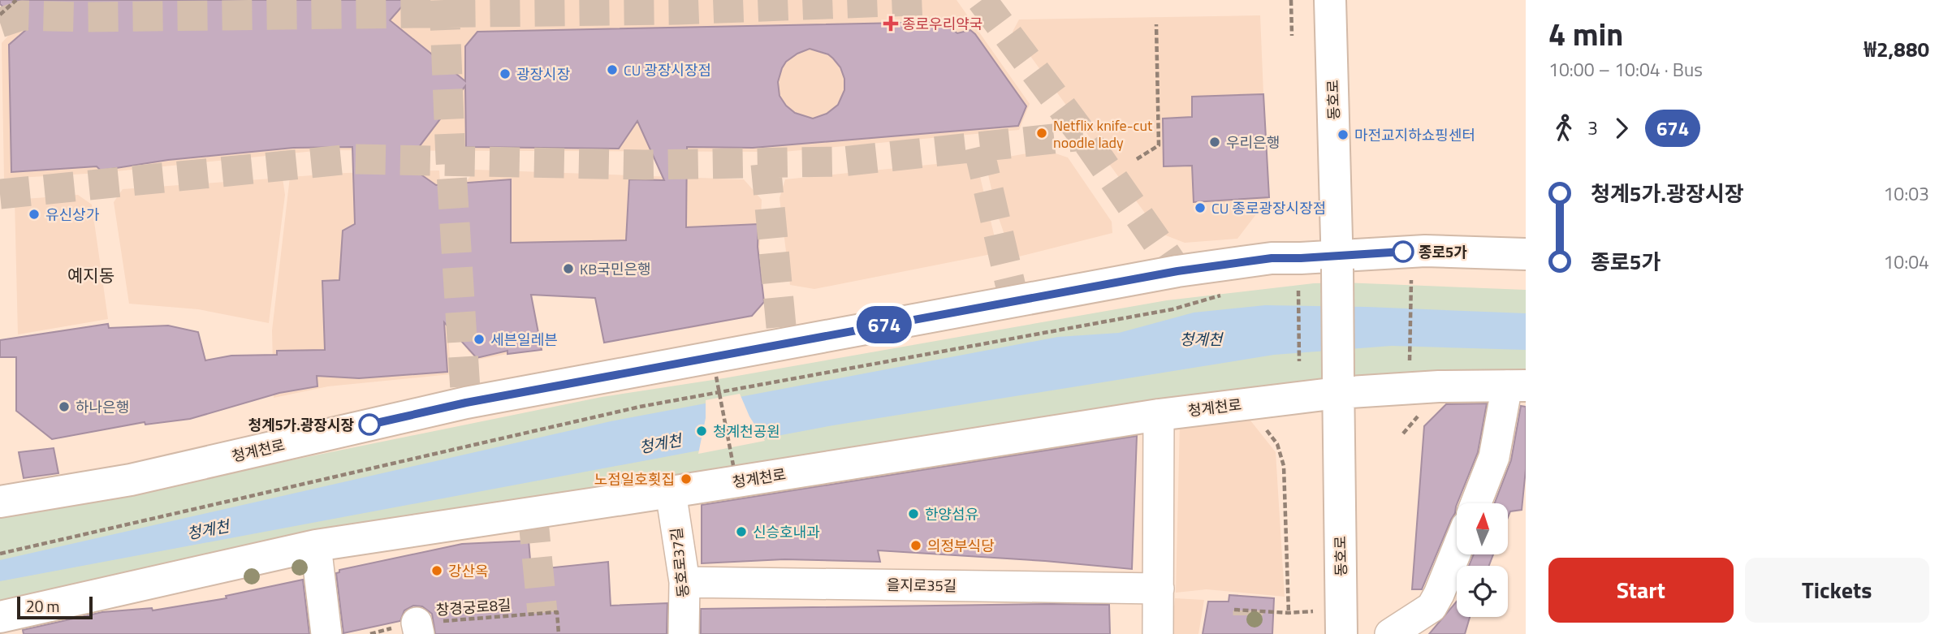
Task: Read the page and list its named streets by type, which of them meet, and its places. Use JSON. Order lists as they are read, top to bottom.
{
  "streets": {
    "main road": ["동호로", "청계천로"],
    "street": ["동호로37길", "을지로35길"],
    "path": ["창경궁로8길"]
  },
  "crossings": [
    ["동호로", "청계천로"],
    ["청계천로", "동호로37길"],
    ["동호로37길", "을지로35길"]
  ],
  "districts": ["예지동"],
  "water": ["청계천"],
  "places": {
    "health": ["종로우리약국"],
    "other": [
      "CU 광장시장점",
      "광장시장",
      "Netflix knife-cut noodle lady",
      "마전교지하쇼핑센터",
      "우리은행",
      "CU 종로광장시장점",
      "유신상가",
      "종로5가",
      "KB국민은행",
      "세븐일레븐",
      "하나은행",
      "청계5가.광장시장",
      "청계천공원",
      "노점일호횟집",
      "한양섬유",
      "신승호내과",
      "의정부식당",
      "강산옥"
    ]
  },
  "lines": ["bus line 674"],
  "scale_bar": "20 m",
  "north": "top",
  "page": {
    "on_map": "674",
    "heading": ["4 min", "10:00 – 10:04 · Bus", "₩2,880"],
    "legs": ["3", "674"],
    "list": [
      {
        "name": "청계5가.광장시장",
        "value": "10:03"
      },
      {
        "name": "종로5가",
        "value": "10:04"
      }
    ],
    "buttons": ["Start", "Tickets"],
    "scale": "20 m"
  }
}
